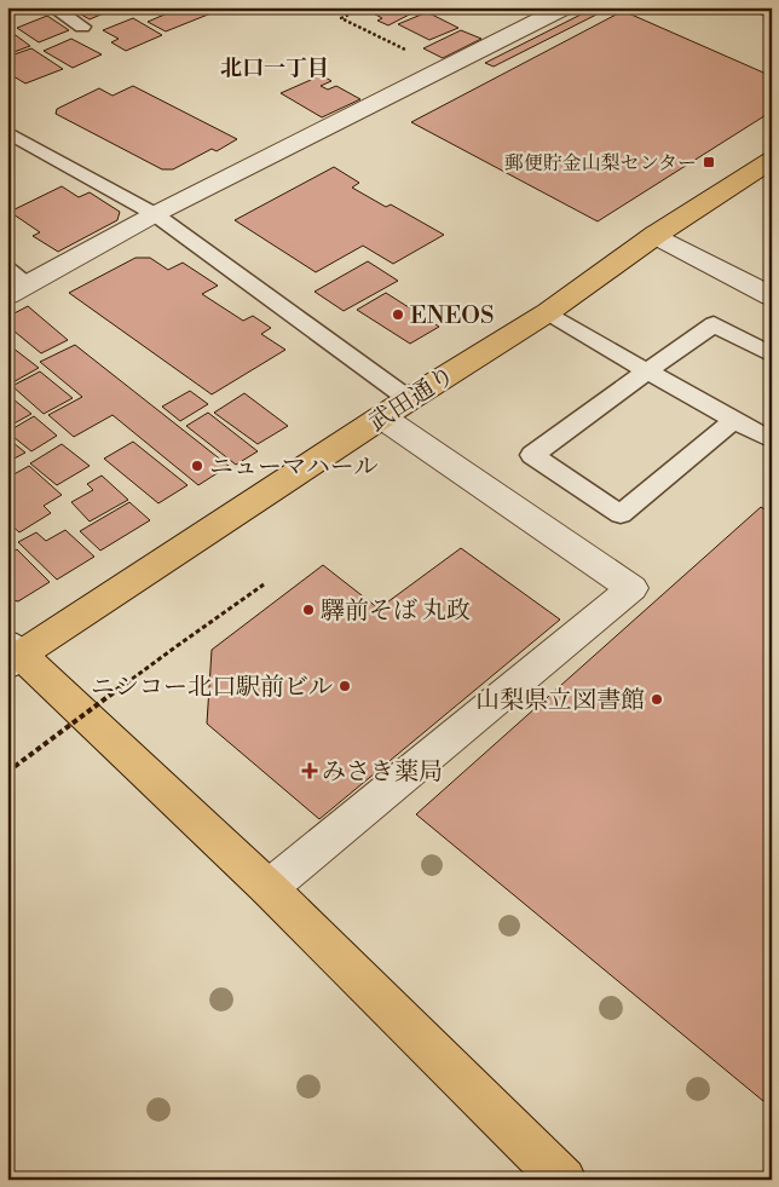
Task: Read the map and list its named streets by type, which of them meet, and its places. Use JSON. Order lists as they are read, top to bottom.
{
  "streets": {
    "main road": ["武田通り"]
  },
  "districts": ["北口一丁目"],
  "places": {
    "transit": ["郵便貯金山梨センター"],
    "other": [
      "ENEOS",
      "ニューマハール",
      "驛前そば 丸政",
      "ニシコー北口駅前ビル",
      "山梨県立図書館"
    ],
    "health": ["みさき薬局"]
  }
}
